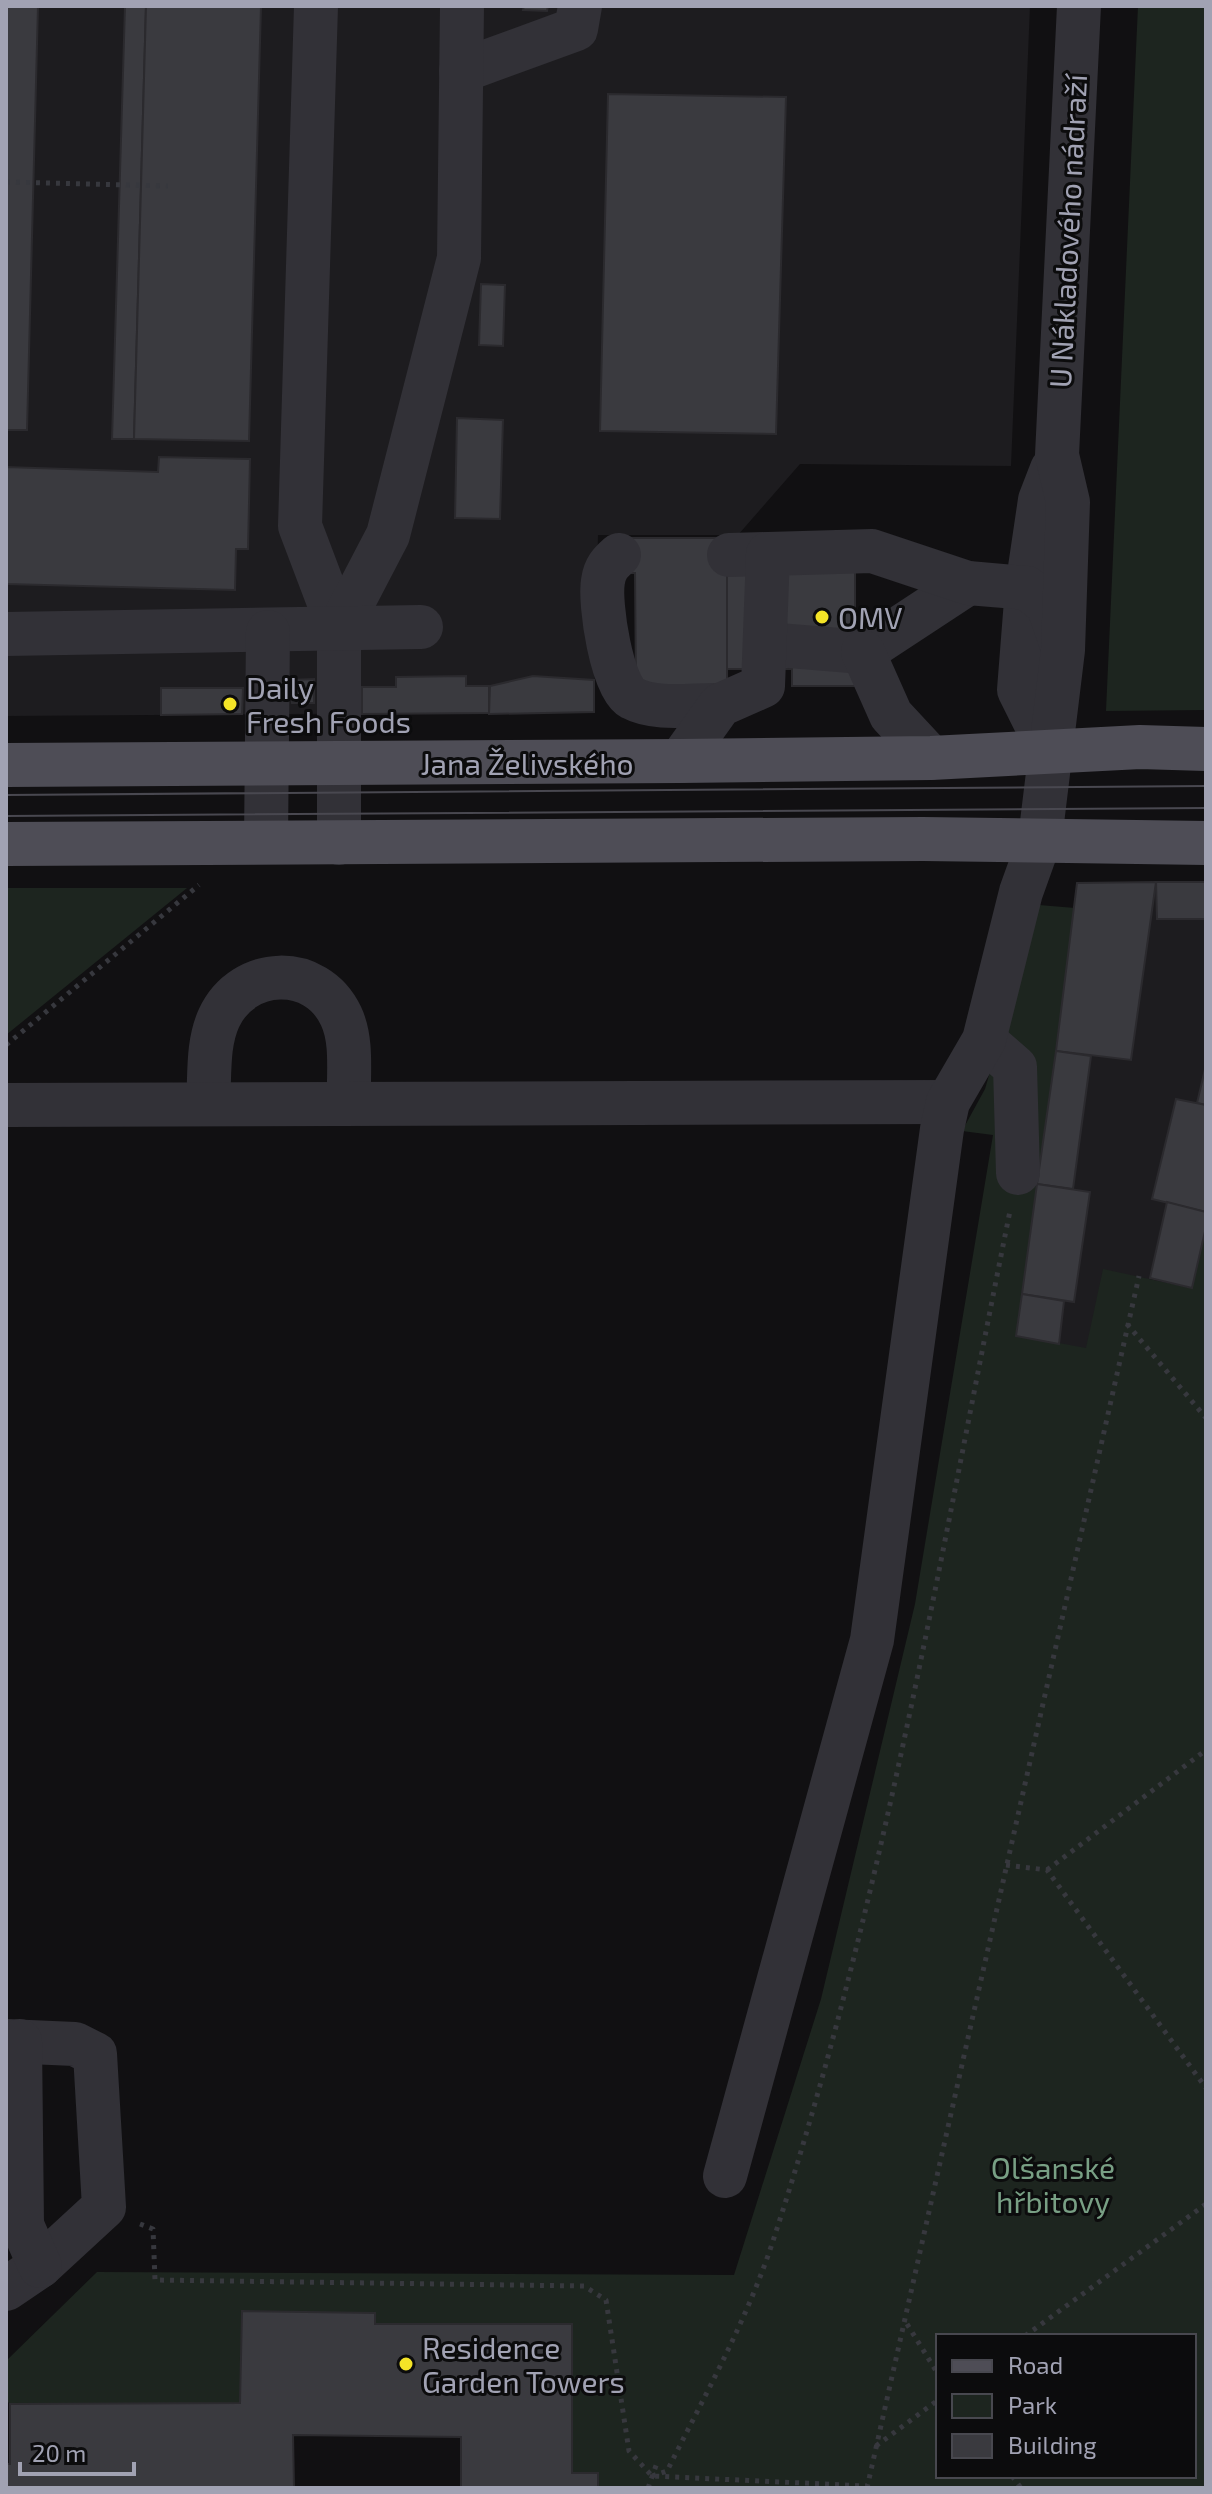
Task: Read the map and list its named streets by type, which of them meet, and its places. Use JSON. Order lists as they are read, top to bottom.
{
  "streets": {
    "main road": ["Jana Želivského"],
    "street": ["U Nákladového nádraží"]
  },
  "crossings": [
    ["U Nákladového nádraží", "Jana Želivského"]
  ],
  "parks": ["Olšanské hřbitovy"],
  "places": ["OMV", "Daily Fresh Foods", "Residence Garden Towers"],
  "legend": ["Road", "Park", "Building"],
  "scale_bar": "20 m"
}
